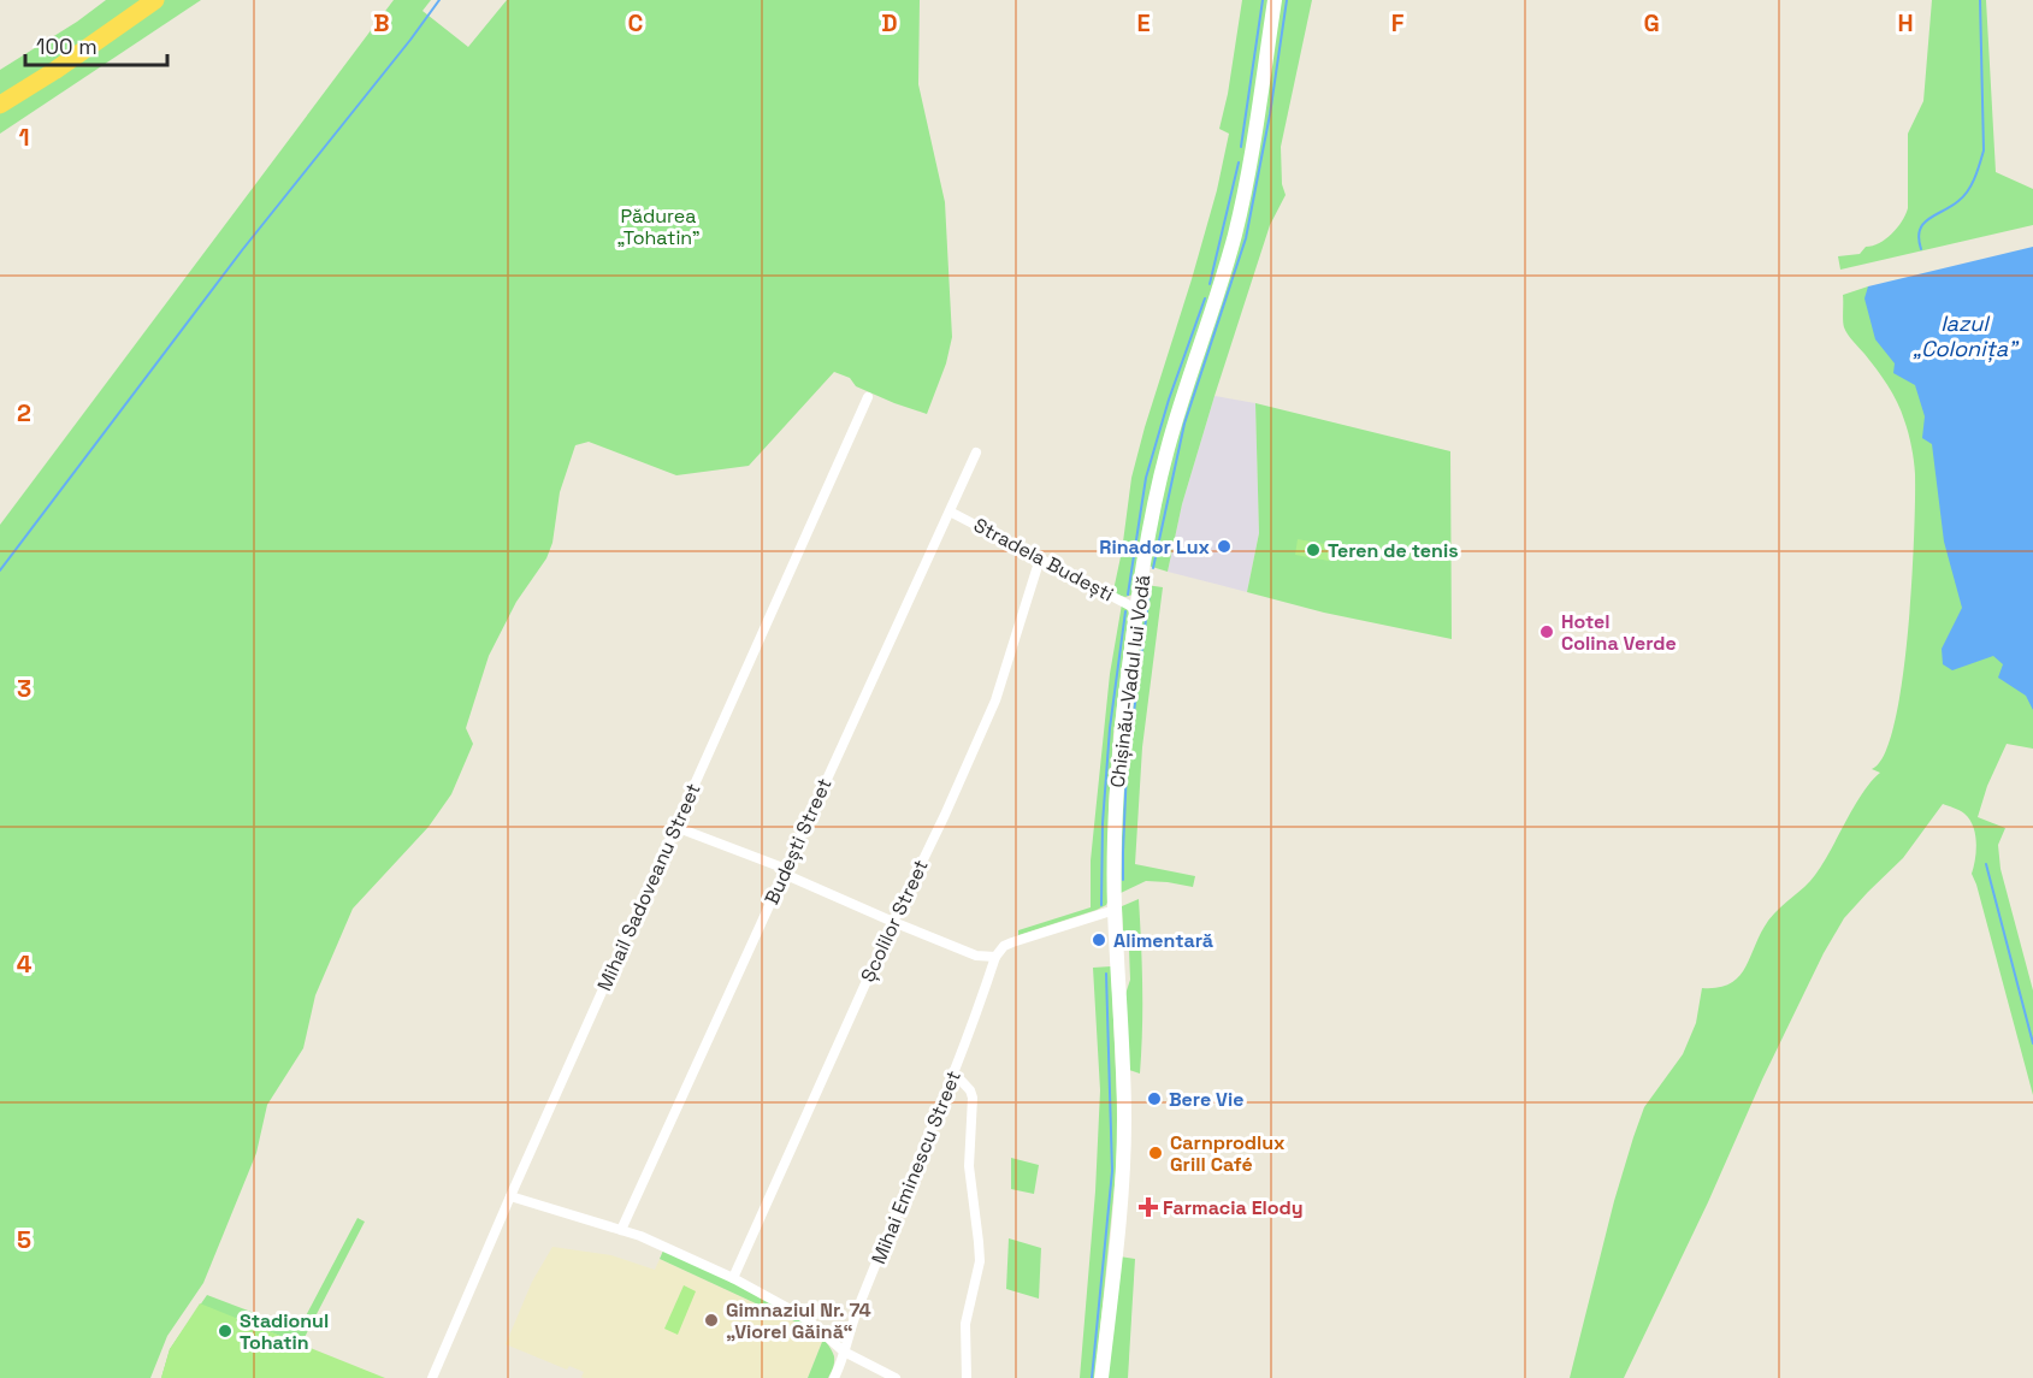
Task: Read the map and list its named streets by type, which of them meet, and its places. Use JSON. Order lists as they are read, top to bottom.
{
  "streets": {
    "main road": ["Chișinău-Vadul lui Vodă"],
    "street": [
      "Stradela Budești",
      "Budești Street",
      "Mihail Sadoveanu Street",
      "Școlilor Street",
      "Mihai Eminescu Street"
    ]
  },
  "crossings": [
    ["Stradela Budești", "Chișinău-Vadul lui Vodă"],
    ["Stradela Budești", "Budești Street"],
    ["Stradela Budești", "Școlilor Street"]
  ],
  "water": ["Iazul „Colonița”"],
  "parks": ["Pădurea „Tohatin”"],
  "places": {
    "other": [
      "Rinador Lux",
      "Teren de tenis",
      "Hotel Colina Verde",
      "Alimentară",
      "Bere Vie",
      "Carnprodlux Grill Café",
      "Gimnaziul Nr. 74 „Viorel Găină“",
      "Stadionul Tohatin"
    ],
    "health": ["Farmacia Elody"]
  },
  "scale_bar": "100 m",
  "grid": {
    "columns": [
      "B",
      "C",
      "D",
      "E",
      "F",
      "G",
      "H"
    ],
    "rows": [
      "1",
      "2",
      "3",
      "4",
      "5"
    ]
  }
}
